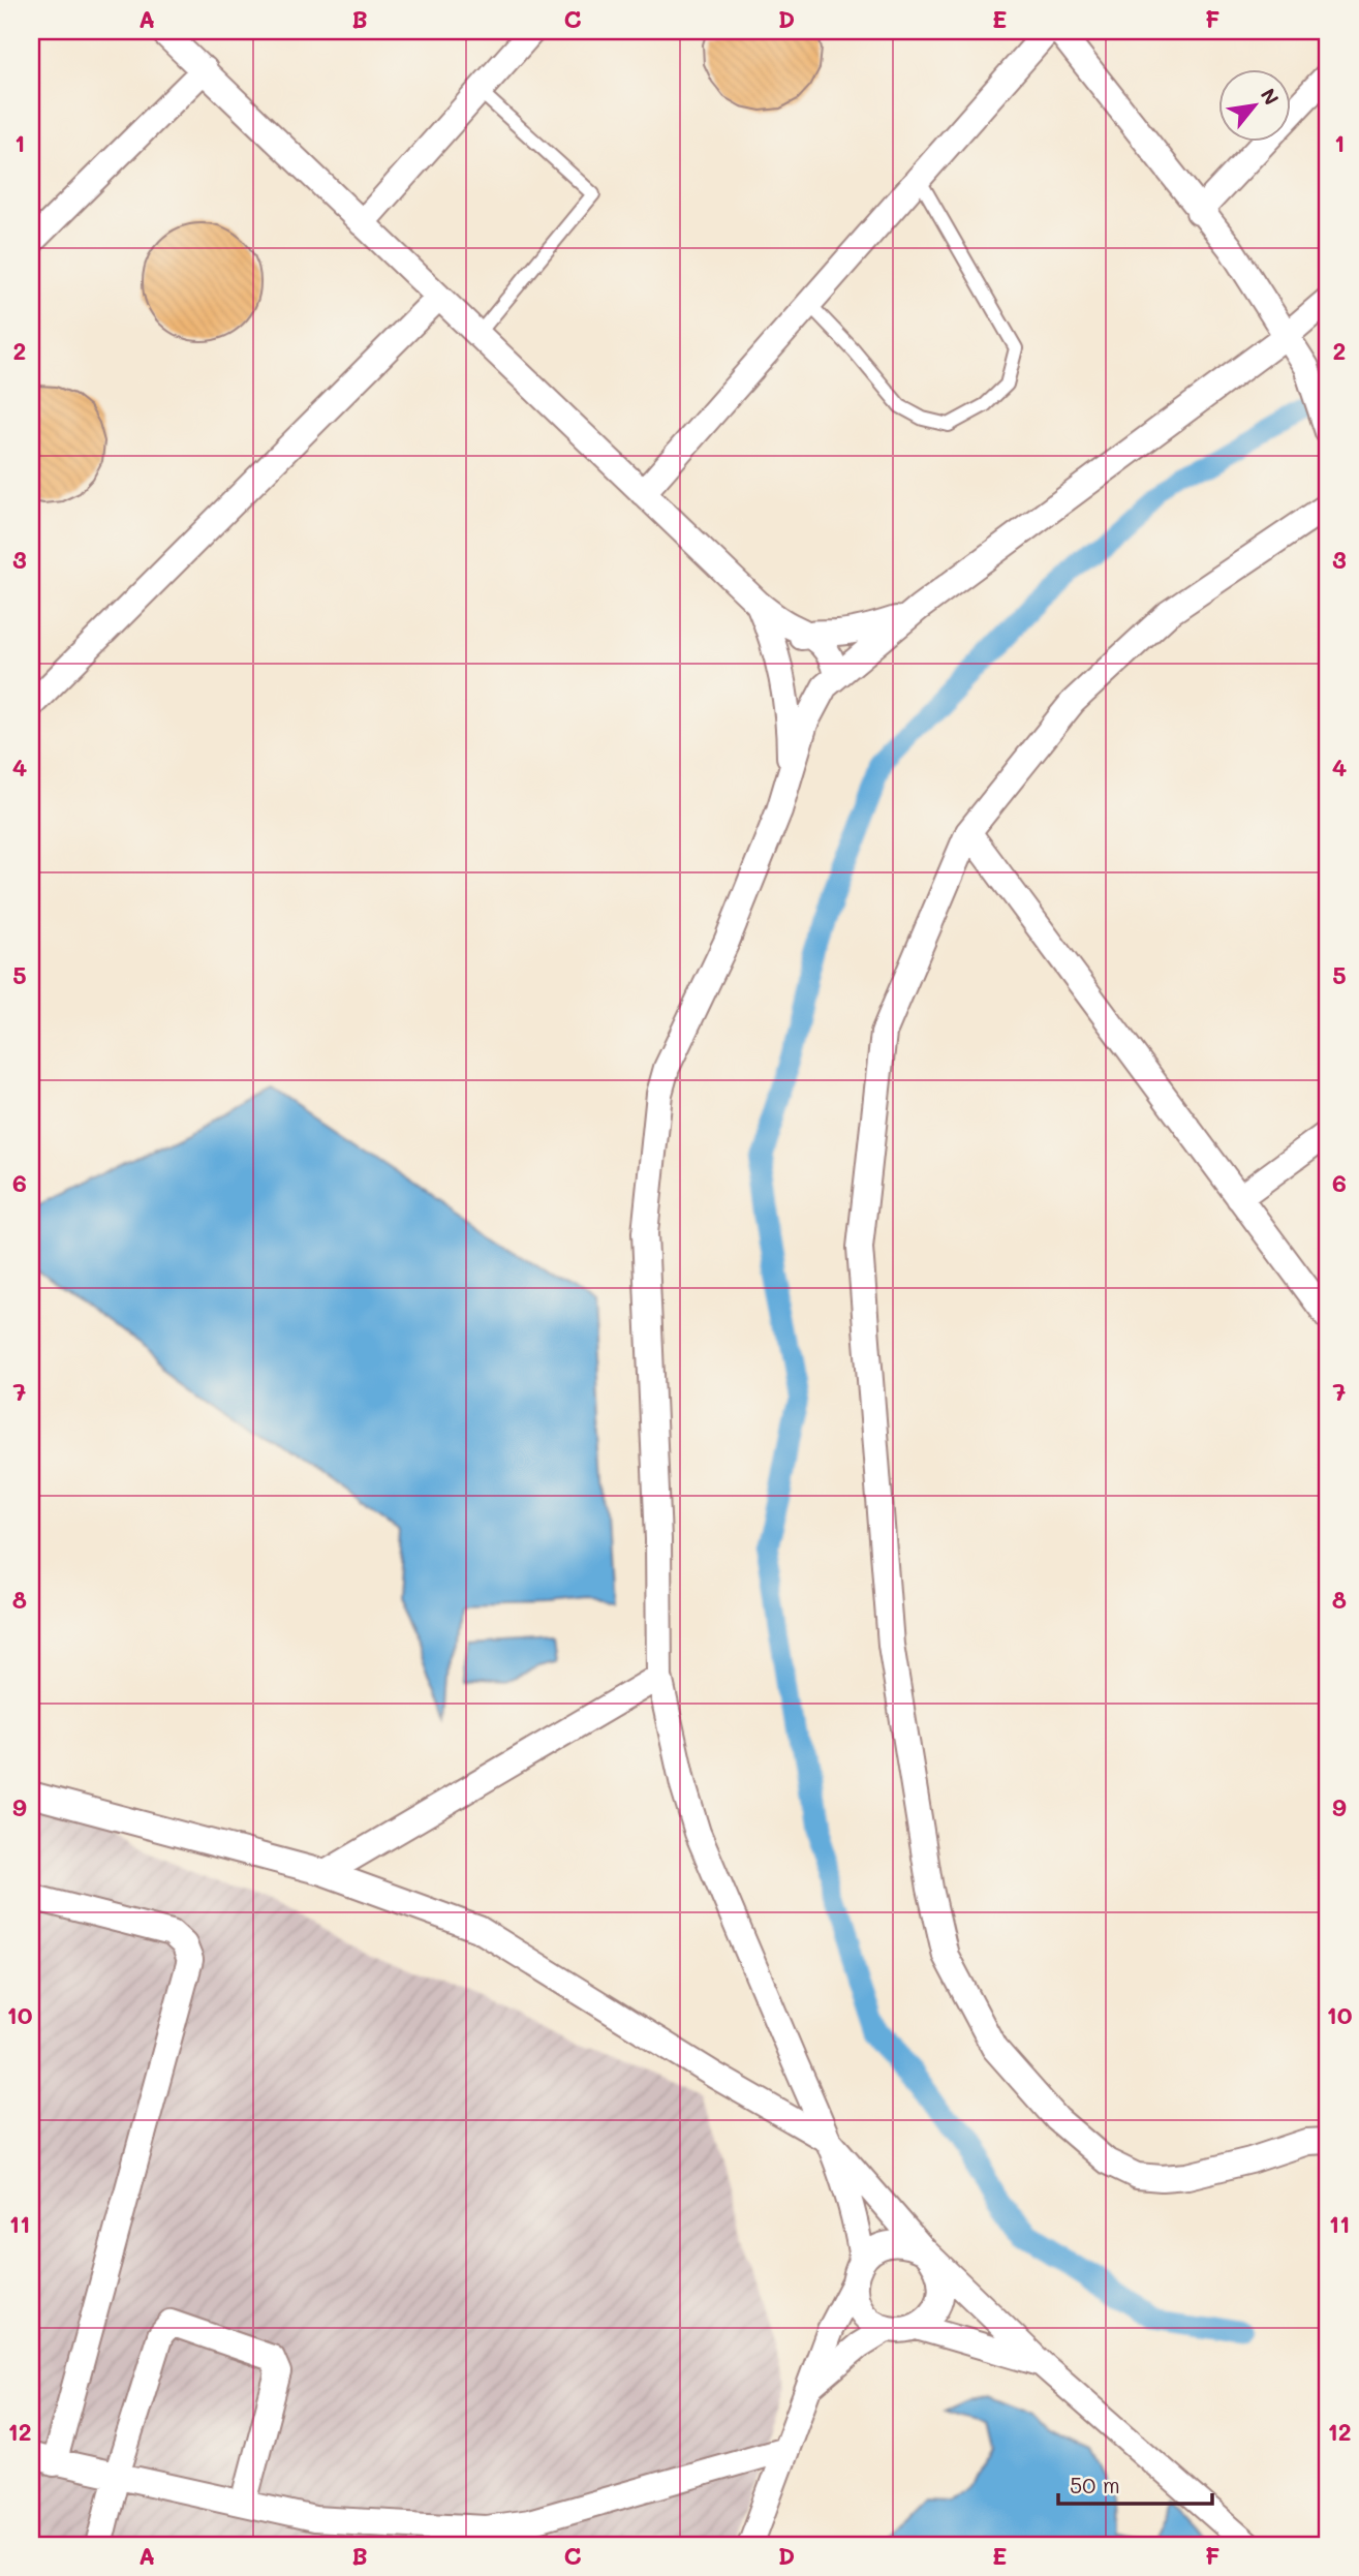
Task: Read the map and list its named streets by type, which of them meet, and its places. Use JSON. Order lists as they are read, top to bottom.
{
  "scale_bar": "50 m",
  "north": "top right",
  "grid": {
    "columns": [
      "A",
      "B",
      "C",
      "D",
      "E",
      "F"
    ],
    "rows": [
      "1",
      "2",
      "3",
      "4",
      "5",
      "6",
      "7",
      "8",
      "9",
      "10",
      "11",
      "12"
    ]
  }
}
